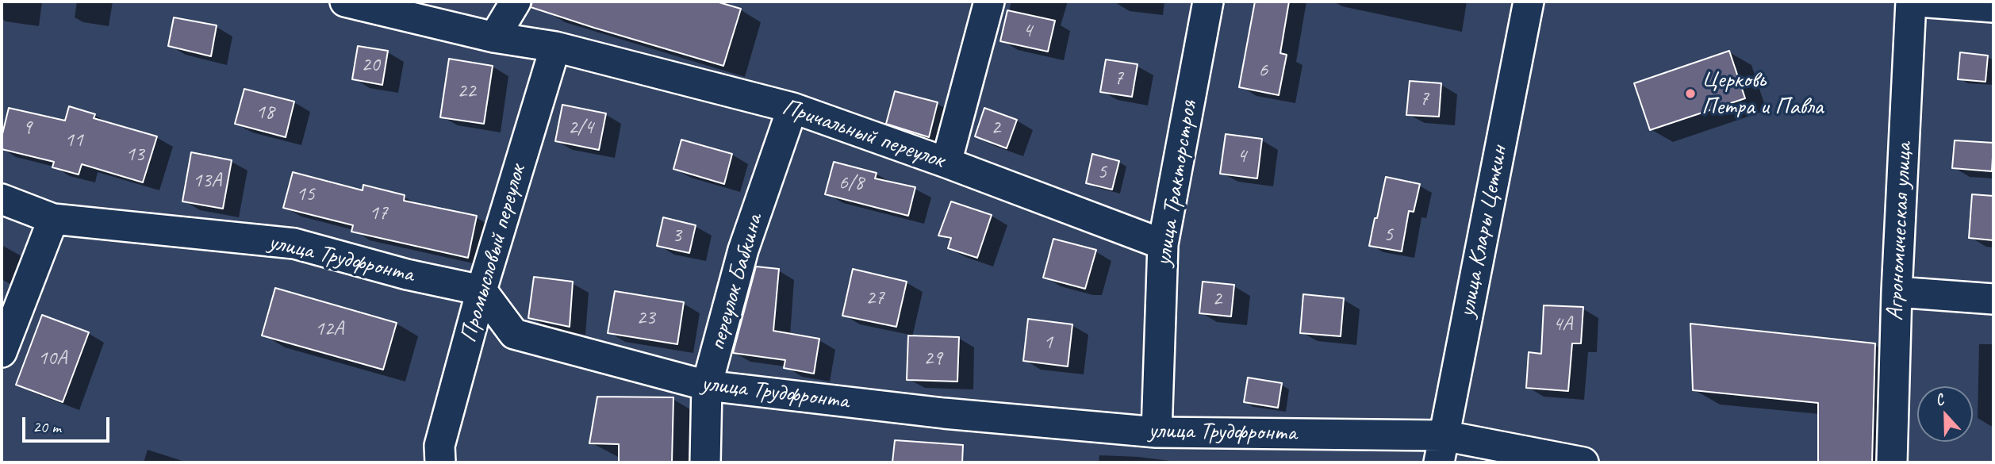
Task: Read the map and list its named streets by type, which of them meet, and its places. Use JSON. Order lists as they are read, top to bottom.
{
  "streets": {
    "street": [
      "Причальный переулок",
      "улица Тракторстроя",
      "улица Клары Цеткин",
      "Агрономическая улица",
      "Промысловый переулок",
      "улица Трудфронта",
      "переулок Бабкина"
    ]
  },
  "crossings": [
    ["Причальный переулок", "улица Тракторстроя"],
    ["Причальный переулок", "Промысловый переулок"],
    ["Причальный переулок", "переулок Бабкина"],
    ["улица Тракторстроя", "улица Трудфронта"],
    ["улица Клары Цеткин", "улица Трудфронта"],
    ["Промысловый переулок", "улица Трудфронта"],
    ["улица Трудфронта", "переулок Бабкина"]
  ],
  "places": ["Церковь Петра и Павла"],
  "house_numbers": [
    "4",
    "20",
    "6",
    "7",
    "22",
    "7",
    "18",
    "9",
    "2/4",
    "2",
    "11",
    "13",
    "4",
    "5",
    "13А",
    "6/8",
    "15",
    "17",
    "5",
    "3",
    "27",
    "2",
    "23",
    "4А",
    "12А",
    "1",
    "10А",
    "29"
  ],
  "scale_bar": "20 m",
  "north": "top"
}
